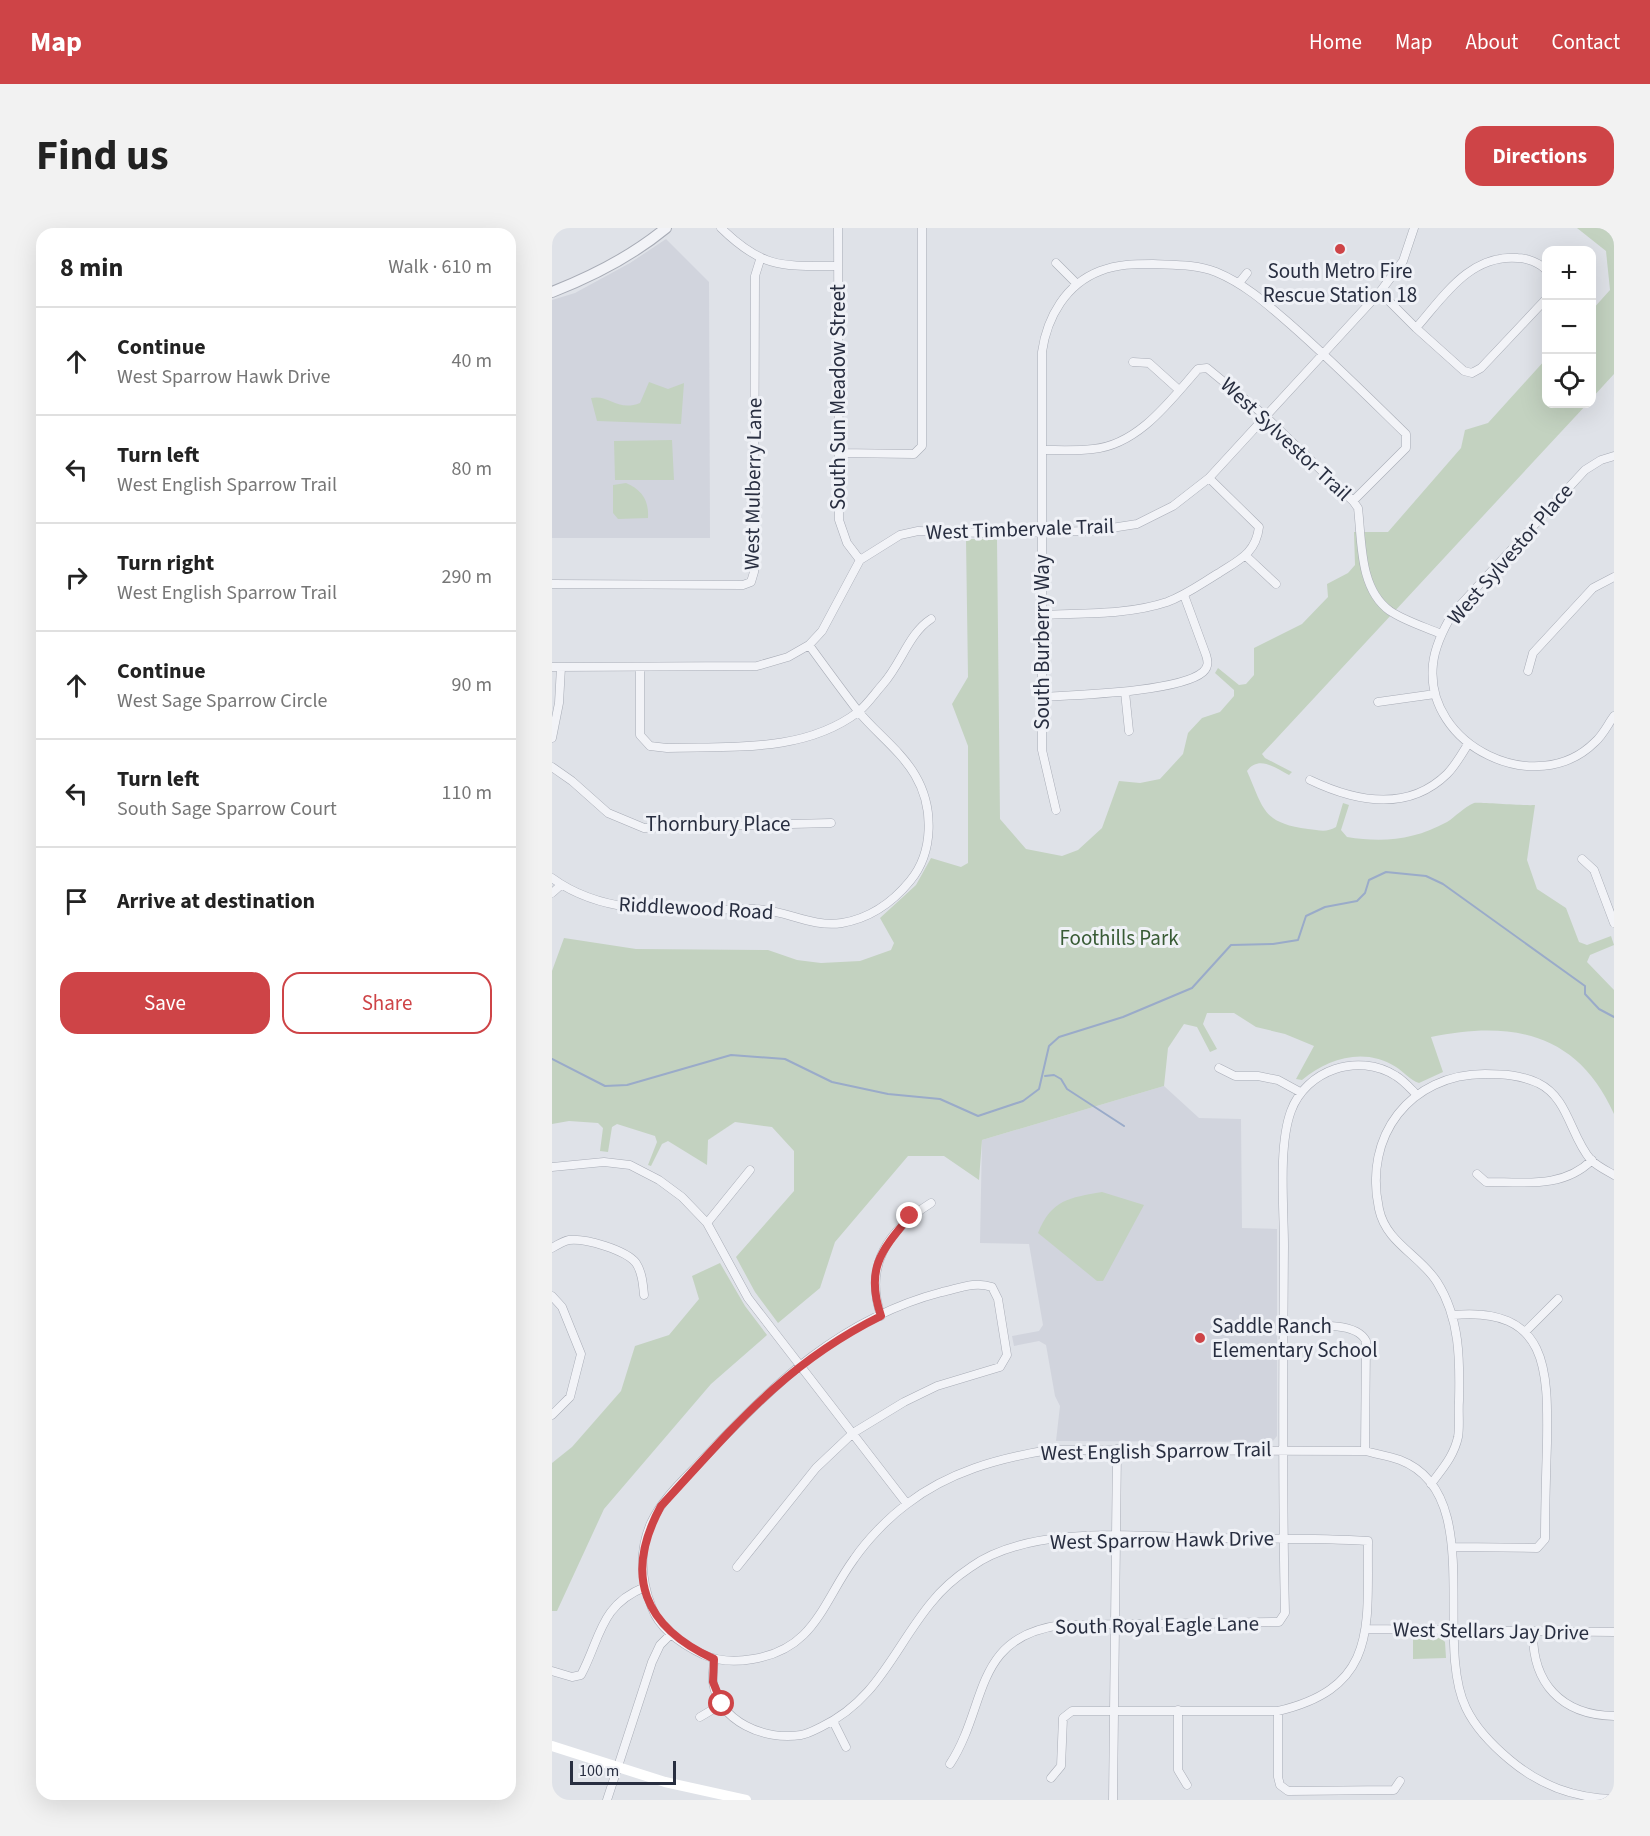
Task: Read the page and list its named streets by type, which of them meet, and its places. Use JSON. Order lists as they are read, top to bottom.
{
  "streets": {
    "street": [
      "South Sun Meadow Street",
      "West Sylvestor Trail",
      "West Mulberry Lane",
      "West Timbervale Trail",
      "West Sylvestor Place",
      "South Burberry Way",
      "Thornbury Place",
      "Riddlewood Road",
      "West English Sparrow Trail",
      "West Sparrow Hawk Drive",
      "South Royal Eagle Lane",
      "West Stellars Jay Drive"
    ]
  },
  "crossings": [
    ["South Sun Meadow Street", "West Timbervale Trail"],
    ["West Sylvestor Trail", "West Timbervale Trail"],
    ["West Sylvestor Trail", "West Sylvestor Place"],
    ["West Sylvestor Trail", "South Burberry Way"],
    ["West Timbervale Trail", "South Burberry Way"],
    ["West Timbervale Trail", "Riddlewood Road"],
    ["West English Sparrow Trail", "West Sparrow Hawk Drive"],
    ["West English Sparrow Trail", "South Royal Eagle Lane"],
    ["West English Sparrow Trail", "West Stellars Jay Drive"],
    ["West Sparrow Hawk Drive", "South Royal Eagle Lane"],
    ["West Sparrow Hawk Drive", "West Stellars Jay Drive"]
  ],
  "parks": ["Foothills Park"],
  "places": ["South Metro Fire Rescue Station 18", "Saddle Ranch Elementary School"],
  "scale_bar": "100 m",
  "page": {
    "header": "Map",
    "nav": [
      "Home",
      "Map",
      "About",
      "Contact"
    ],
    "title": "Find us",
    "buttons": [
      "Directions",
      ["Save", "Share"]
    ],
    "heading": ["8 min", "Walk · 610 m"],
    "map_buttons": ["+", "−"],
    "list": [
      ["Continue", "West Sparrow Hawk Drive", "40 m"],
      ["Turn left", "West English Sparrow Trail", "80 m"],
      ["Turn right", "West English Sparrow Trail", "290 m"],
      ["Continue", "West Sage Sparrow Circle", "90 m"],
      ["Turn left", "South Sage Sparrow Court", "110 m"],
      "Arrive at destination"
    ],
    "scale": "100 m"
  }
}
